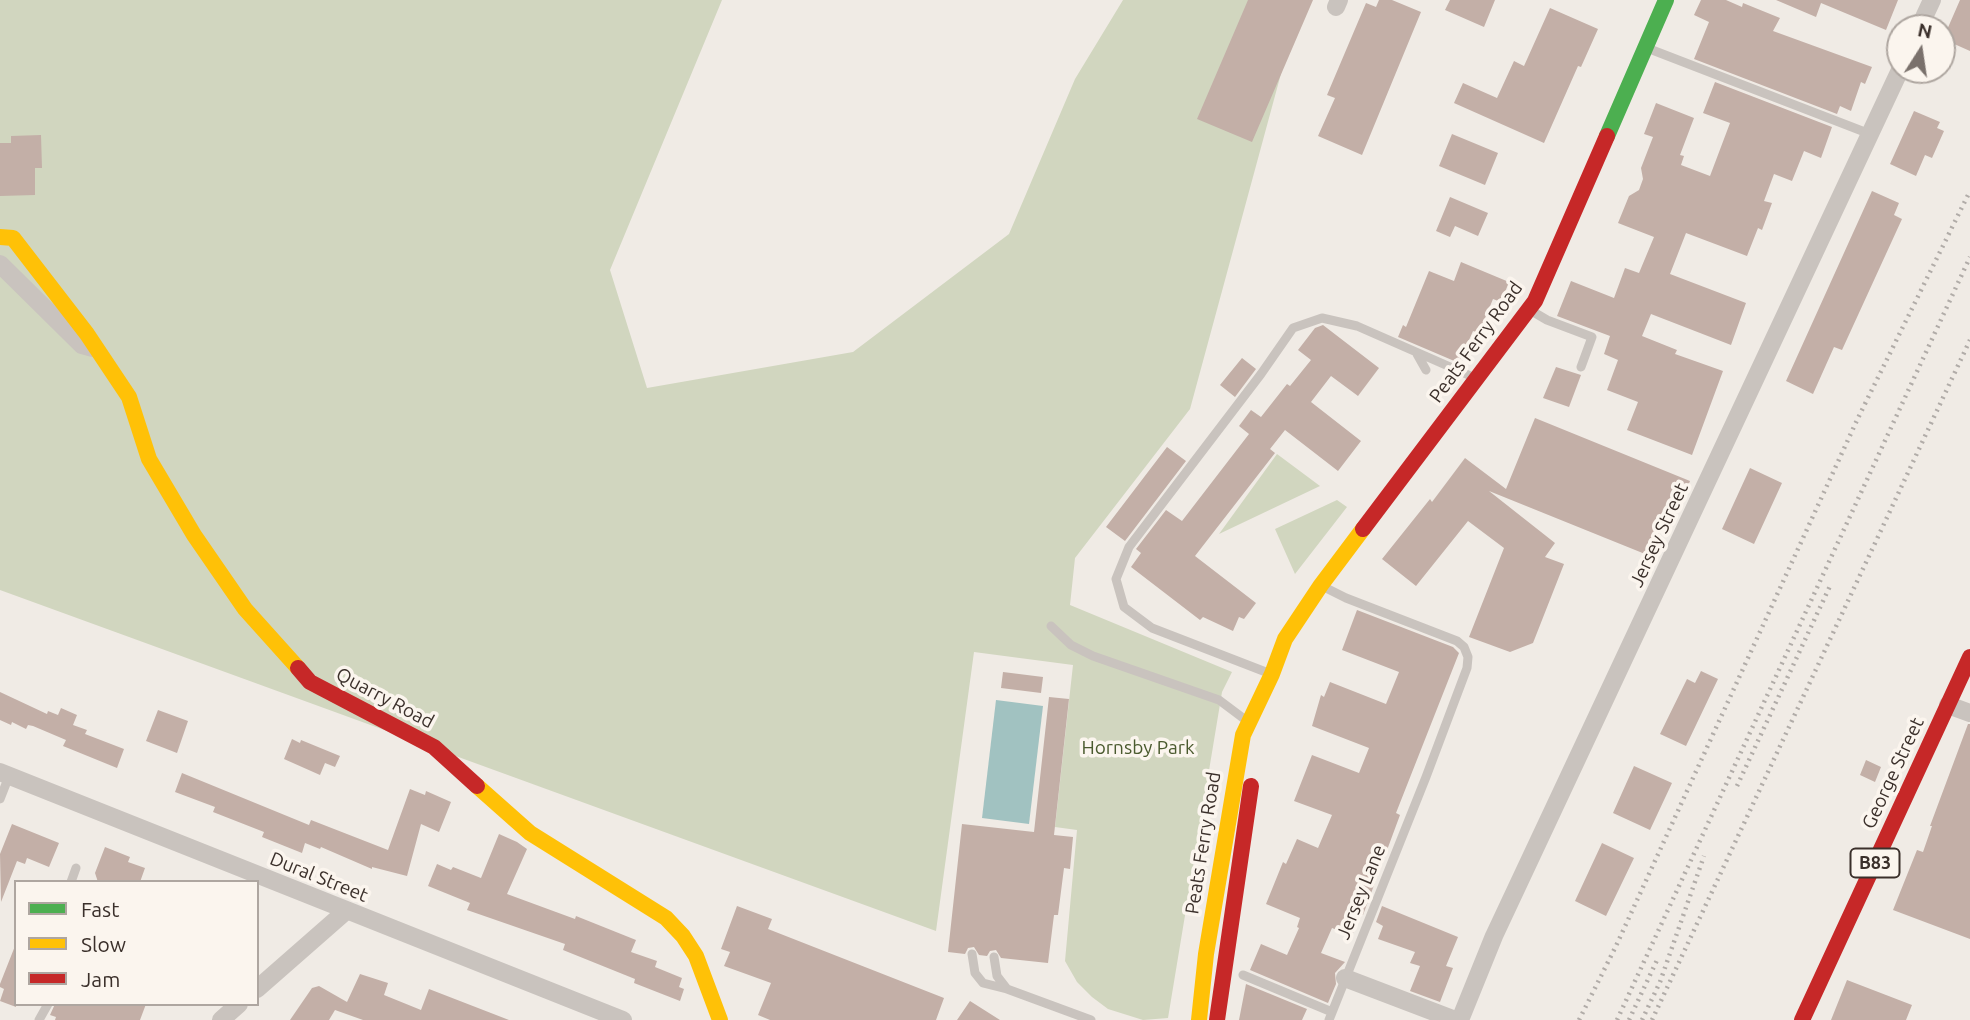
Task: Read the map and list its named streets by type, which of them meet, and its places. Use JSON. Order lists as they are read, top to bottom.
{
  "streets": {
    "main road": [
      "Peats Ferry Road",
      "Quarry Road",
      "George Street",
      "B83"
    ],
    "street": ["Jersey Street", "Dural Street"],
    "lane": ["Jersey Lane"]
  },
  "crossings": [
    ["Peats Ferry Road", "Jersey Lane"]
  ],
  "parks": ["Hornsby Park"],
  "legend": ["Fast", "Slow", "Jam"],
  "north": "top"
}
